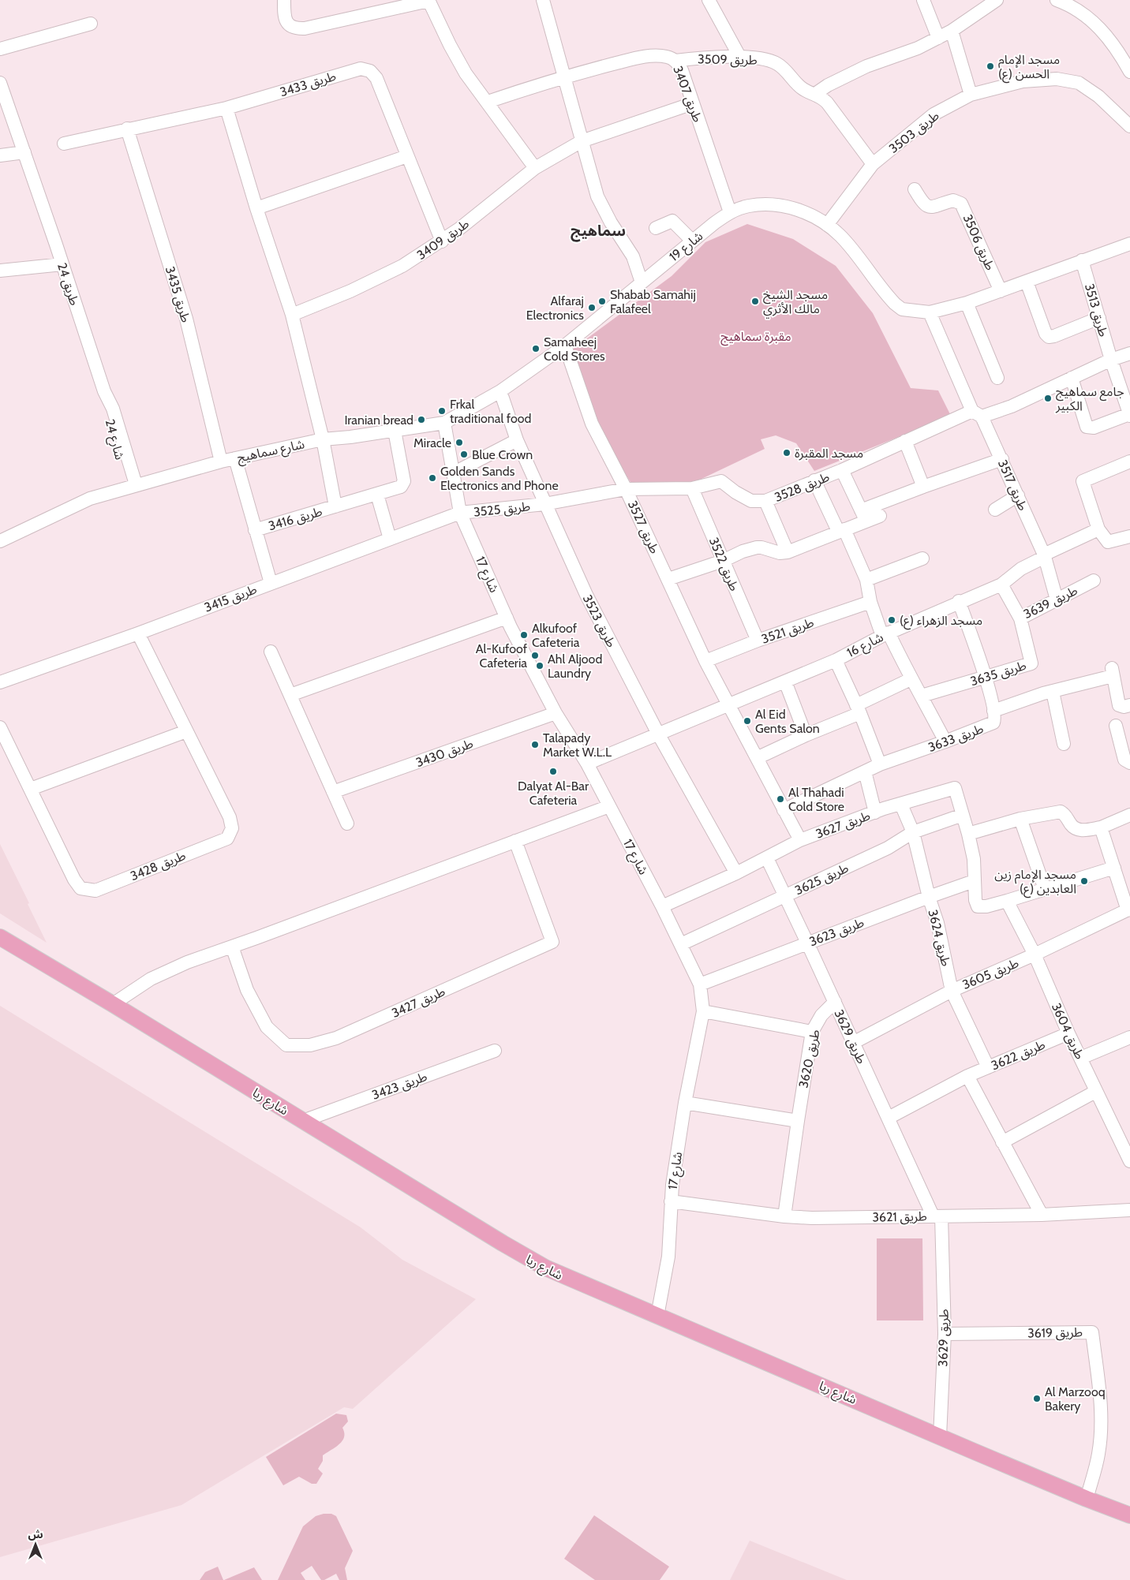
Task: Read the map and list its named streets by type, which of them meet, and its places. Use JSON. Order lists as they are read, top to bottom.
{
  "streets": {
    "main road": ["شارع ريا"],
    "street": [
      "طريق 3509",
      "طريق 3433",
      "طريق 3407",
      "طريق 3503",
      "طريق 3409",
      "طريق 3506",
      "شارع 19",
      "طريق 24",
      "طريق 3435",
      "طريق 3513",
      "شارع 24",
      "شارع سماهيج",
      "طريق 3517",
      "طريق 3528",
      "طريق 3525",
      "طريق 3416",
      "طريق 3527",
      "طريق 3522",
      "شارع 17",
      "طريق 3415",
      "طريق 3639",
      "طريق 3523",
      "طريق 3521",
      "شارع 16",
      "طريق 3635",
      "طريق 3633",
      "طريق 3430",
      "طريق 3627",
      "طريق 3428",
      "طريق 3625",
      "طريق 3623",
      "طريق 3624",
      "طريق 3605",
      "طريق 3427",
      "طريق 3604",
      "طريق 3629",
      "طريق 3622",
      "طريق 3620",
      "طريق 3423",
      "طريق 3621",
      "طريق 3619"
    ]
  },
  "crossings": [
    ["طريق 3509", "طريق 3407"],
    ["طريق 3509", "طريق 3503"],
    ["طريق 3433", "طريق 3409"],
    ["طريق 3433", "طريق 3435"],
    ["طريق 3407", "طريق 3409"],
    ["طريق 3407", "شارع 19"],
    ["طريق 3503", "شارع 19"],
    ["شارع 19", "شارع سماهيج"],
    ["شارع 19", "طريق 3517"],
    ["شارع 19", "طريق 3525"],
    ["شارع 19", "طريق 3527"],
    ["شارع 19", "شارع 17"],
    ["طريق 24", "شارع 24"],
    ["طريق 3435", "شارع سماهيج"],
    ["طريق 3513", "طريق 3528"],
    ["شارع 24", "شارع سماهيج"],
    ["شارع سماهيج", "طريق 3416"],
    ["شارع سماهيج", "شارع 17"],
    ["طريق 3517", "طريق 3528"],
    ["طريق 3517", "طريق 3639"],
    ["طريق 3517", "شارع 16"],
    ["طريق 3528", "طريق 3525"],
    ["طريق 3528", "طريق 3527"],
    ["طريق 3528", "طريق 3522"],
    ["طريق 3525", "طريق 3527"],
    ["طريق 3525", "شارع 17"],
    ["طريق 3525", "طريق 3415"],
    ["طريق 3525", "طريق 3523"],
    ["طريق 3416", "طريق 3415"],
    ["طريق 3527", "طريق 3521"],
    ["طريق 3527", "شارع 16"],
    ["طريق 3522", "طريق 3521"],
    ["شارع 17", "طريق 3415"],
    ["شارع 17", "شارع 16"],
    ["شارع 17", "طريق 3430"],
    ["شارع 17", "طريق 3627"],
    ["شارع 17", "طريق 3625"],
    ["شارع 17", "طريق 3623"],
    ["شارع 17", "شارع ريا"],
    ["شارع 17", "طريق 3621"],
    ["طريق 3415", "طريق 3428"],
    ["طريق 3639", "شارع 16"],
    ["طريق 3639", "طريق 3635"],
    ["طريق 3523", "شارع 16"],
    ["شارع 16", "طريق 3633"],
    ["طريق 3635", "طريق 3633"],
    ["طريق 3627", "طريق 3625"],
    ["طريق 3627", "طريق 3624"],
    ["طريق 3627", "طريق 3629"],
    ["طريق 3625", "طريق 3624"],
    ["طريق 3625", "طريق 3629"],
    ["طريق 3623", "طريق 3624"],
    ["طريق 3623", "طريق 3629"],
    ["طريق 3624", "طريق 3605"],
    ["طريق 3624", "طريق 3622"],
    ["طريق 3605", "طريق 3604"],
    ["طريق 3605", "طريق 3629"],
    ["طريق 3604", "طريق 3622"],
    ["طريق 3629", "طريق 3622"],
    ["طريق 3629", "طريق 3620"],
    ["طريق 3629", "شارع ريا"],
    ["طريق 3629", "طريق 3621"],
    ["طريق 3629", "طريق 3619"],
    ["طريق 3620", "طريق 3621"],
    ["طريق 3423", "شارع ريا"],
    ["شارع ريا", "طريق 3619"]
  ],
  "districts": ["سماهيج"],
  "parks": ["مقبرة سماهيج"],
  "places": [
    "مسجد الإمام الحسن (ع)",
    "Shabab Samahij Falafeel",
    "مسجد الشيخ مالك الأثري",
    "Alfaraj Electronics",
    "Samaheej Cold Stores",
    "جامع سماهيج الكبير",
    "Frkal traditional food",
    "Iranian bread",
    "Miracle",
    "مسجد المقبرة",
    "Blue Crown",
    "Golden Sands Electronics and Phone",
    "مسجد الزهراء (ع)",
    "Alkufoof Cafeteria",
    "Al-Kufoof Cafeteria",
    "Ahl Aljood Laundry",
    "Al Eid Gents Salon",
    "Talapady Market W.L.L",
    "Dalyat Al-Bar Cafeteria",
    "Al Thahadi Cold Store",
    "مسجد الإمام زين العابدين (ع)",
    "Al Marzooq Bakery"
  ],
  "north": "top"
}
